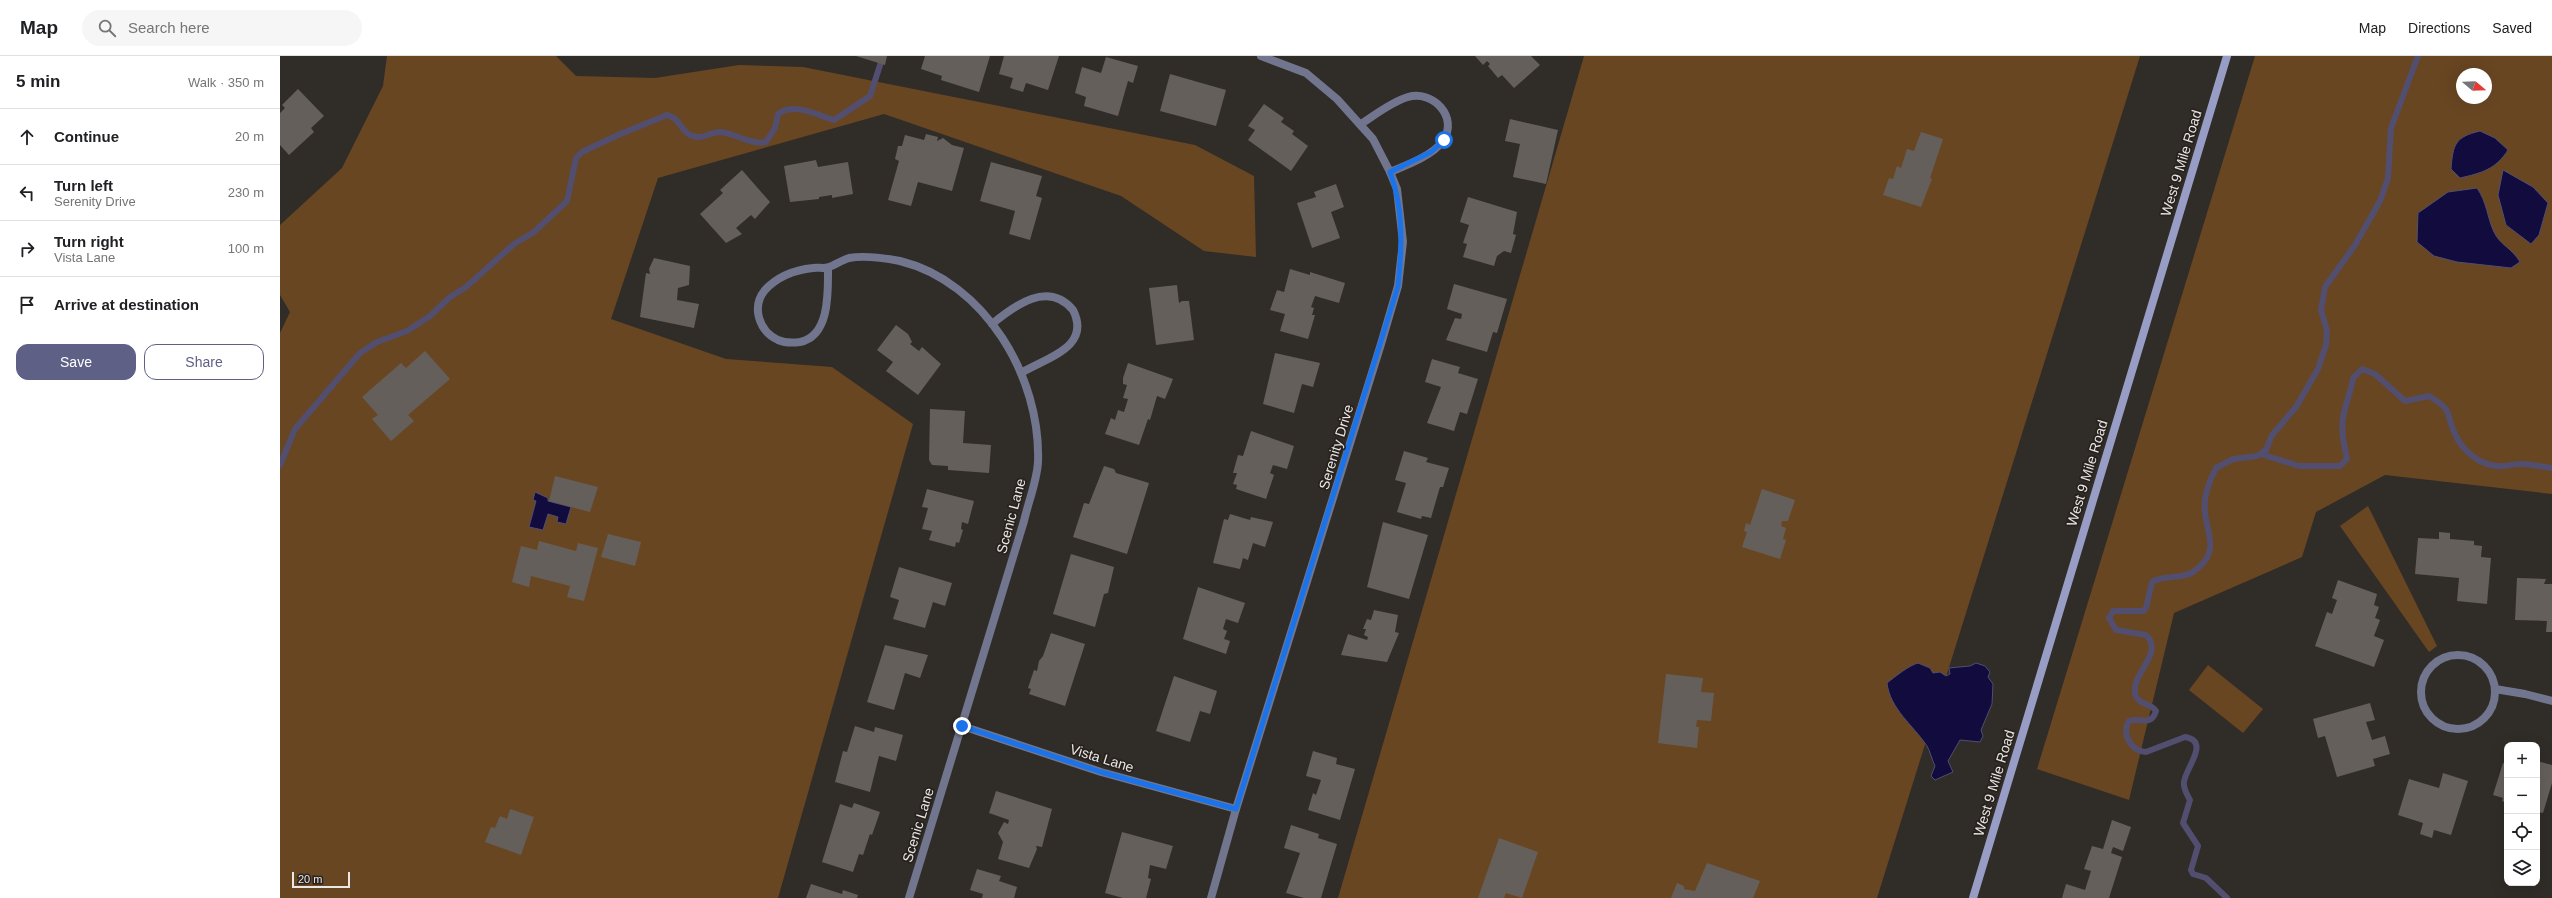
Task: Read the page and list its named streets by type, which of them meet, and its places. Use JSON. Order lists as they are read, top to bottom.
{
  "streets": {
    "street": [
      "West 9 Mile Road",
      "Serenity Drive",
      "Scenic Lane",
      "Vista Lane"
    ]
  },
  "crossings": [
    ["Serenity Drive", "Vista Lane"],
    ["Scenic Lane", "Vista Lane"]
  ],
  "scale_bar": "20 m",
  "north": "right",
  "page": {
    "header": "Map",
    "search": "Search here",
    "nav": ["Map", "Directions", "Saved"],
    "heading": ["5 min", "Walk · 350 m"],
    "list": [
      ["Continue", "20 m"],
      ["Turn left", "Serenity Drive", "230 m"],
      ["Turn right", "Vista Lane", "100 m"],
      "Arrive at destination"
    ],
    "buttons": ["Save", "Share"],
    "map_buttons": ["+", "−"],
    "scale": "20 m"
  }
}
